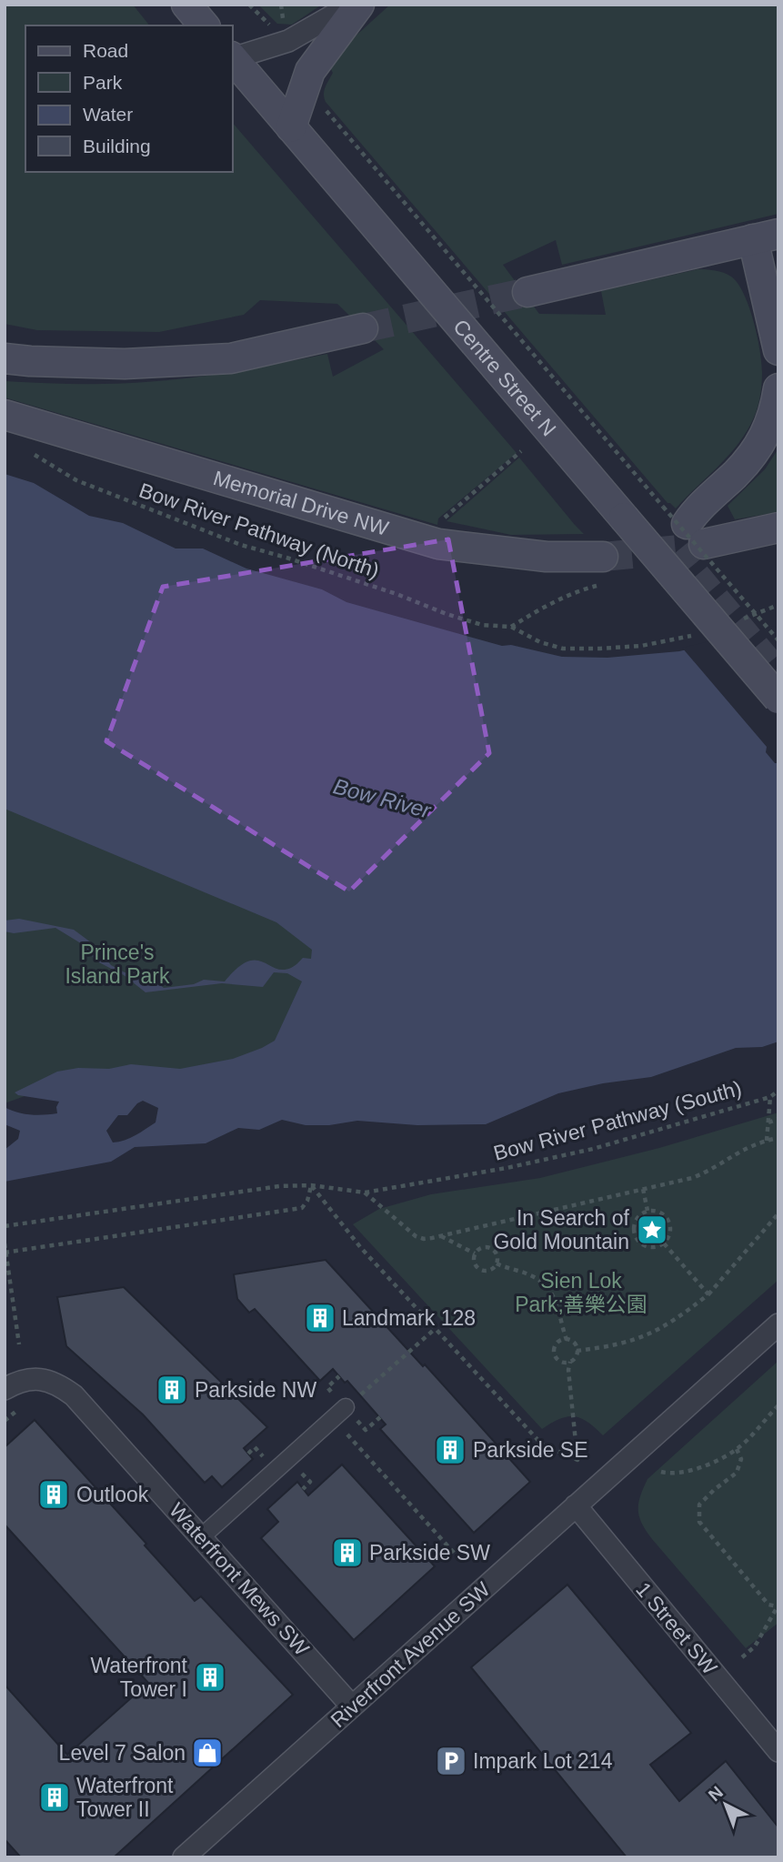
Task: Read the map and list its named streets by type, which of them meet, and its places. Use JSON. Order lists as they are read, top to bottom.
{
  "streets": {
    "main road": ["Centre Street N", "Memorial Drive NW"],
    "street": ["Waterfront Mews SW", "1 Street SW", "Riverfront Avenue SW"],
    "path": ["Bow River Pathway (North)", "Bow River Pathway (South)"]
  },
  "crossings": [
    ["Waterfront Mews SW", "Riverfront Avenue SW"],
    ["1 Street SW", "Riverfront Avenue SW"]
  ],
  "water": ["Bow River"],
  "parks": ["Prince's Island Park", "Sien Lok Park;善樂公園"],
  "places": {
    "place": ["In Search of Gold Mountain"],
    "building": [
      "Landmark 128",
      "Parkside NW",
      "Parkside SE",
      "Outlook",
      "Parkside SW",
      "Waterfront Tower I",
      "Waterfront Tower II"
    ],
    "shop": ["Level 7 Salon"],
    "parking": ["Impark Lot 214"]
  },
  "legend": [
    "Road",
    "Park",
    "Water",
    "Building"
  ],
  "north": "top left"
}
